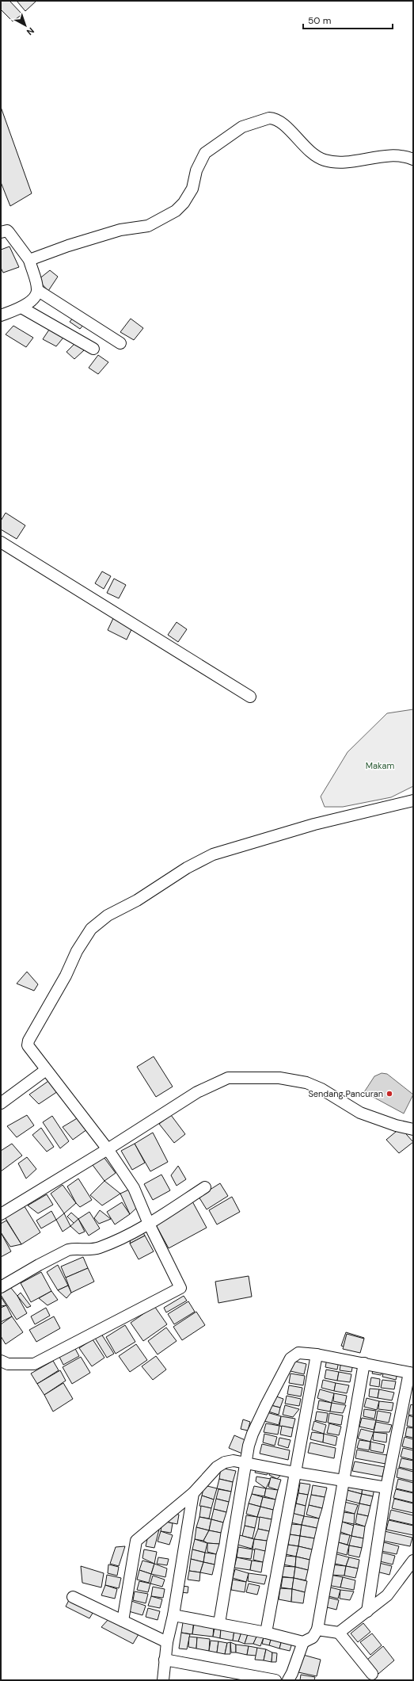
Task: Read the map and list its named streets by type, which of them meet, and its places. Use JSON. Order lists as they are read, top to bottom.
{
  "parks": ["Makam"],
  "places": ["Sendang Pancuran"],
  "scale_bar": "50 m",
  "north": "bottom right"
}
